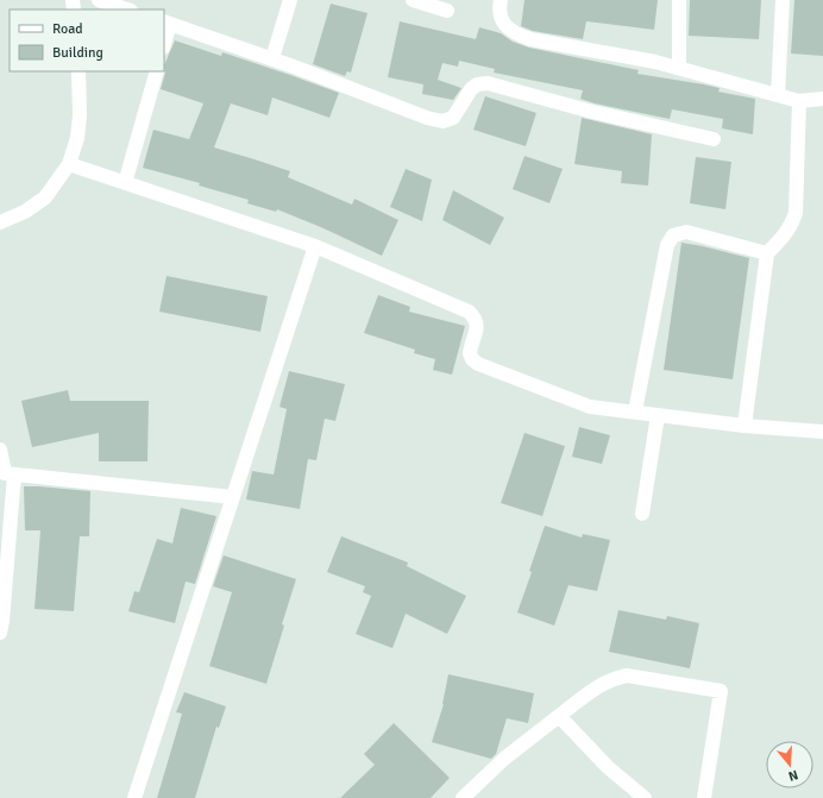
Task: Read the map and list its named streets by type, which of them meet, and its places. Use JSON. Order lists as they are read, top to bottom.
{
  "legend": ["Road", "Building"],
  "north": "bottom"
}
